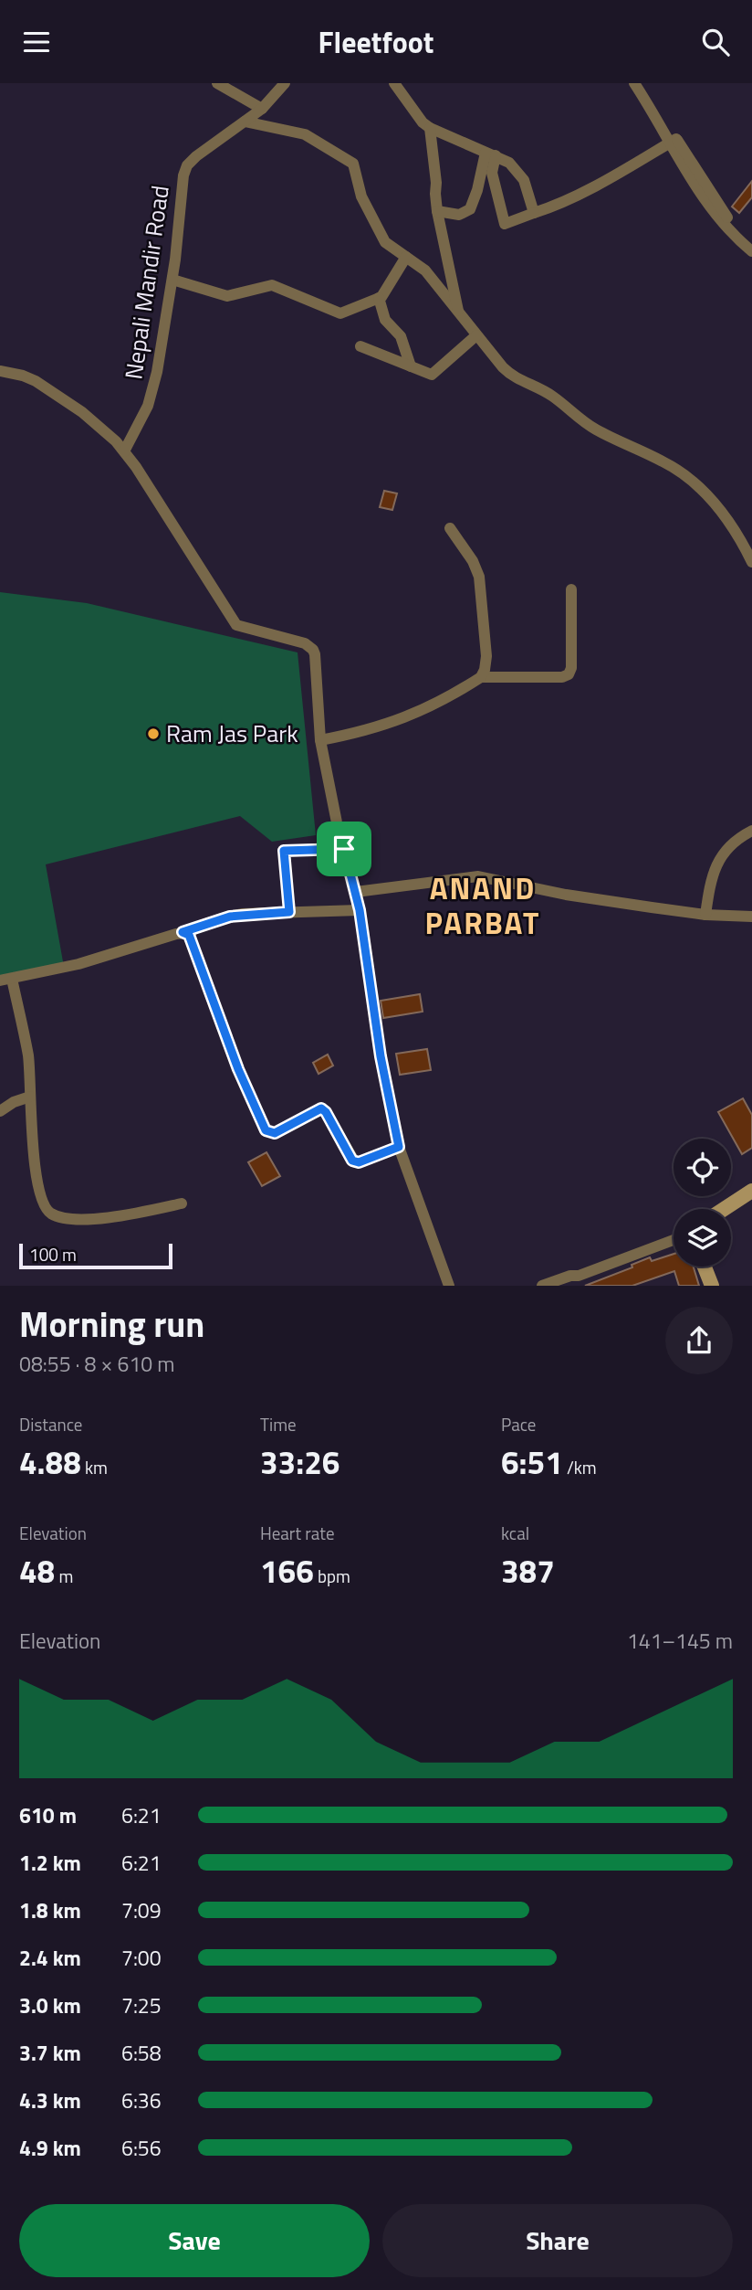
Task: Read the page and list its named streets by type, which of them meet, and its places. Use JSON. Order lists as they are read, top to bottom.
{
  "streets": {
    "street": ["Nepali Mandir Road"]
  },
  "districts": ["ANAND PARBAT"],
  "places": ["Ram Jas Park"],
  "scale_bar": "100 m",
  "page": {
    "header": "Fleetfoot",
    "scale": "100 m",
    "heading": ["Morning run", "08:55 · 8 × 610 m"],
    "stats": [
      ["Distance", "4.88 km"],
      ["Time", "33:26"],
      ["Pace", "6:51 /km"],
      ["Elevation", "48 m"],
      ["Heart rate", "166 bpm"],
      ["kcal", "387"]
    ],
    "chart": ["Elevation", "141–145 m"],
    "list": [
      {
        "name": "610 m",
        "note": "6:21"
      },
      {
        "name": "1.2 km",
        "note": "6:21"
      },
      {
        "name": "1.8 km",
        "note": "7:09"
      },
      {
        "name": "2.4 km",
        "note": "7:00"
      },
      {
        "name": "3.0 km",
        "note": "7:25"
      },
      {
        "name": "3.7 km",
        "note": "6:58"
      },
      {
        "name": "4.3 km",
        "note": "6:36"
      },
      {
        "name": "4.9 km",
        "note": "6:56"
      }
    ],
    "buttons": ["Save", "Share"]
  }
}
